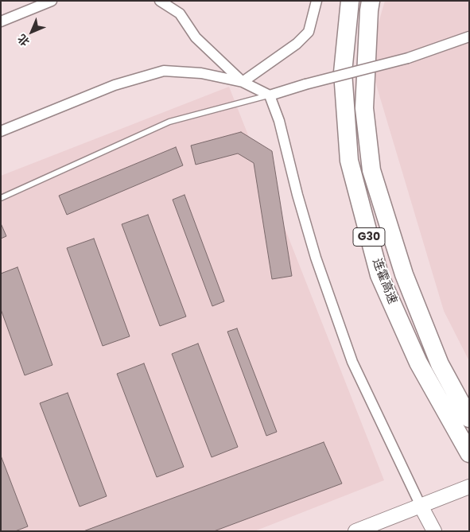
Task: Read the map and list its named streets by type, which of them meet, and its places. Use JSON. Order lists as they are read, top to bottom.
{
  "streets": {
    "highway": ["G30", "连霍高速"]
  },
  "north": "bottom left"
}
